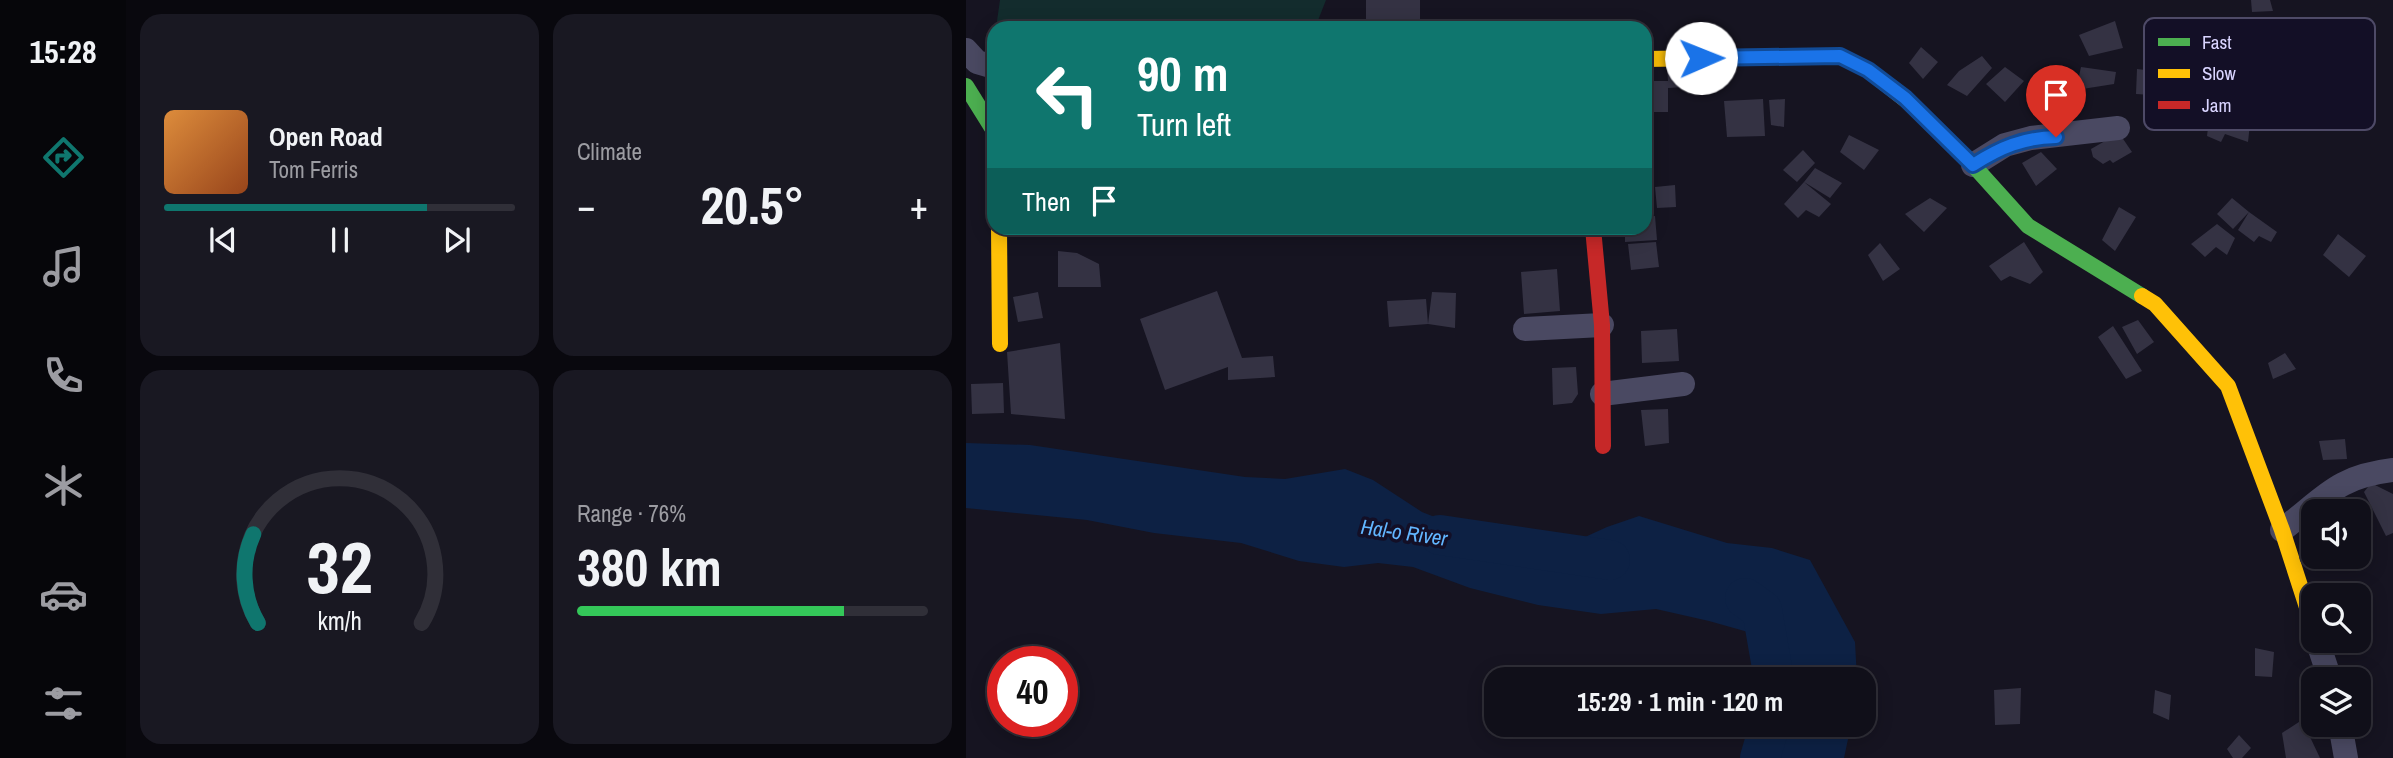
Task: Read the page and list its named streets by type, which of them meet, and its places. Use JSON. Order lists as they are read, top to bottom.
{
  "water": ["Hal-o River"],
  "legend": ["Fast", "Slow", "Jam"],
  "page": {
    "tabs": "15:28",
    "tile": [
      "Climate",
      ["Range · 76%", "380 km"]
    ],
    "turn": ["90 m", "Turn left"],
    "song": ["Open Road", "Tom Ferris"],
    "then": "Then",
    "heat": ["−", "20.5°", "+"],
    "limit": "40",
    "trip": "15:29 · 1 min · 120 m",
    "gauge": ["32", "km/h"]
  }
}
